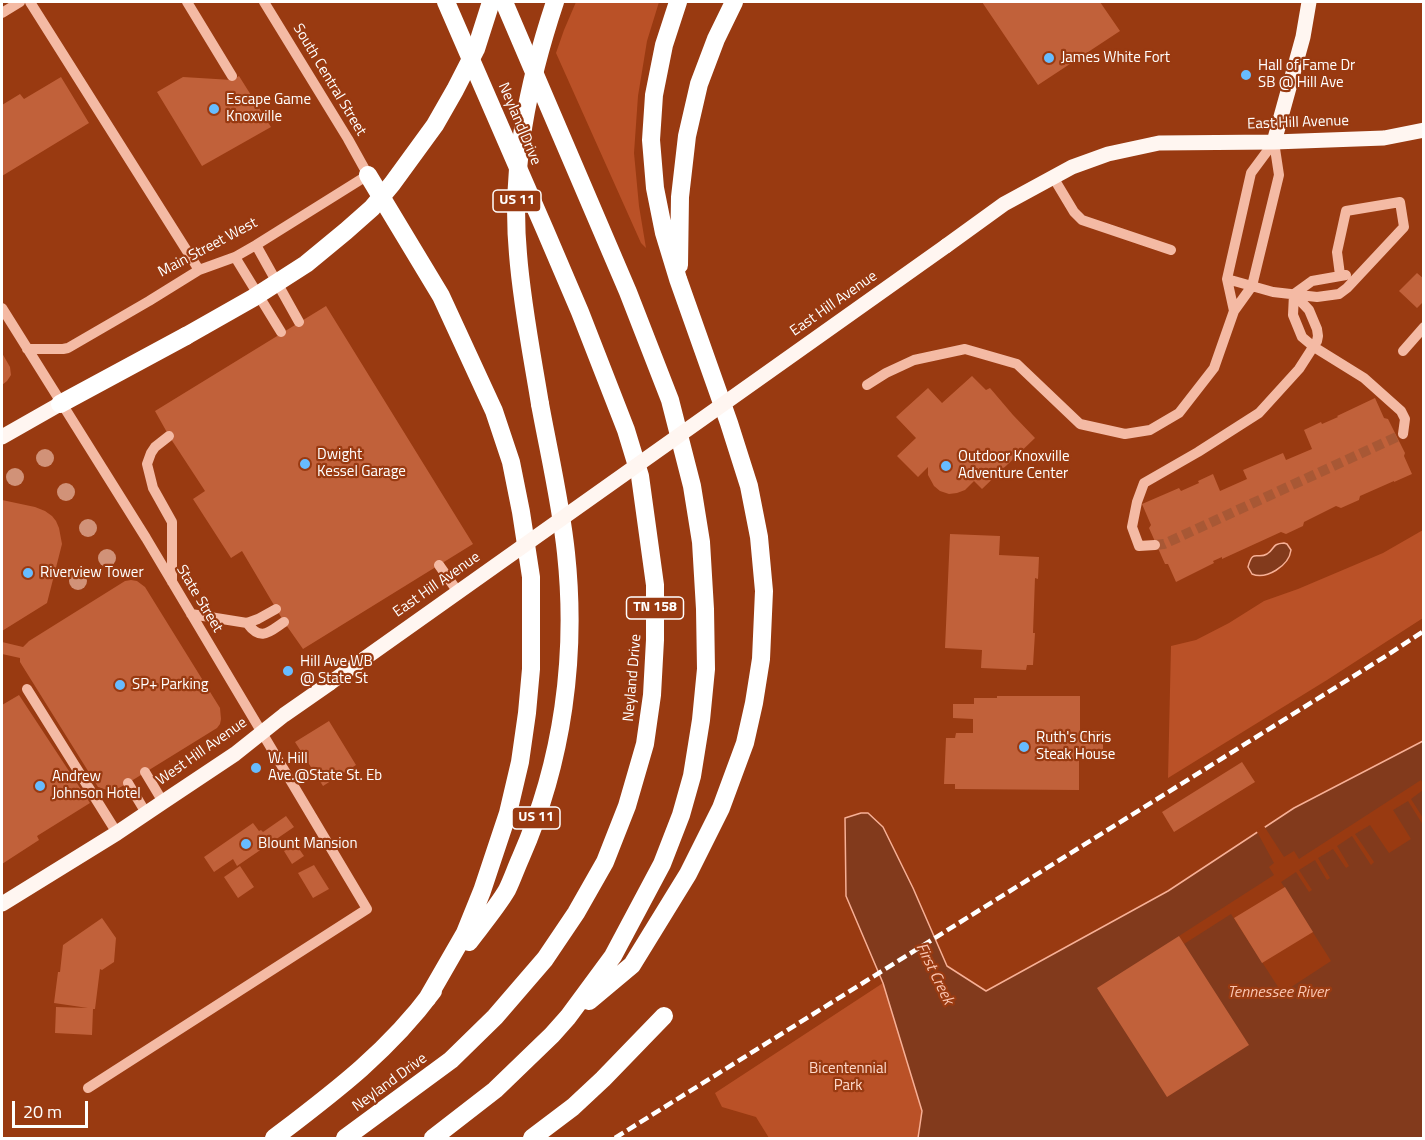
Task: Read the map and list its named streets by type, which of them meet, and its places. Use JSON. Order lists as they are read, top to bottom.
{
  "streets": {
    "highway": ["Neyland Drive", "US 11", "TN 158"],
    "main road": ["East Hill Avenue", "West Hill Avenue"],
    "street": ["South Central Street", "Main Street West", "State Street"]
  },
  "crossings": [
    ["South Central Street", "Main Street West"],
    ["East Hill Avenue", "West Hill Avenue"],
    ["Main Street West", "State Street"],
    ["State Street", "West Hill Avenue"]
  ],
  "water": ["First Creek", "Tennessee River"],
  "parks": ["Bicentennial Park"],
  "places": [
    "James White Fort",
    "Hall of Fame Dr SB @ Hill Ave",
    "Escape Game Knoxville",
    "Dwight Kessel Garage",
    "Outdoor Knoxville Adventure Center",
    "Riverview Tower",
    "Hill Ave WB @ State St",
    "SP+ Parking",
    "Ruth's Chris Steak House",
    "W. Hill Ave.@State St. Eb",
    "Andrew Johnson Hotel",
    "Blount Mansion"
  ],
  "scale_bar": "20 m"
}
